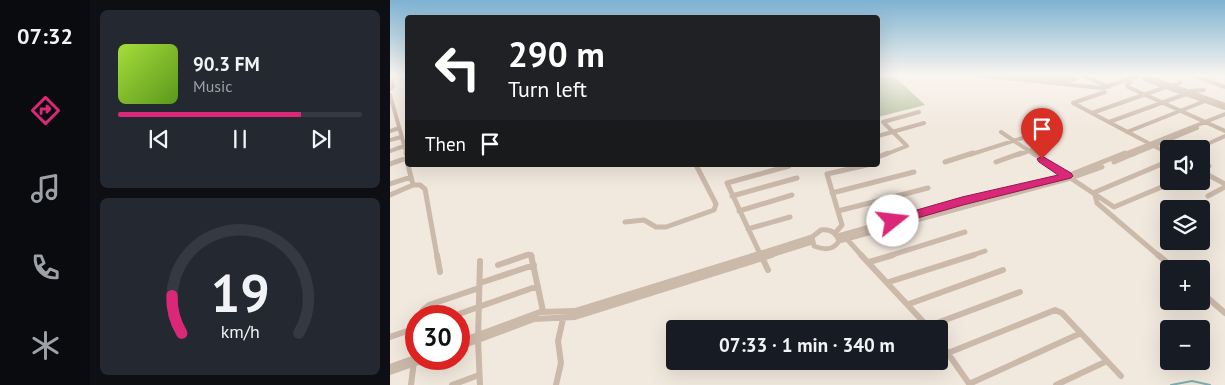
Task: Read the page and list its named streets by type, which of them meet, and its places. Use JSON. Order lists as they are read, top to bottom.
{
  "page": {
    "tabs": "07:32",
    "turn": ["290 m", "Turn left"],
    "song": ["90.3 FM", "Music"],
    "then": "Then",
    "map_buttons": ["+", "−"],
    "limit": "30",
    "trip": "07:33 · 1 min · 340 m",
    "gauge": ["19", "km/h"]
  }
}
